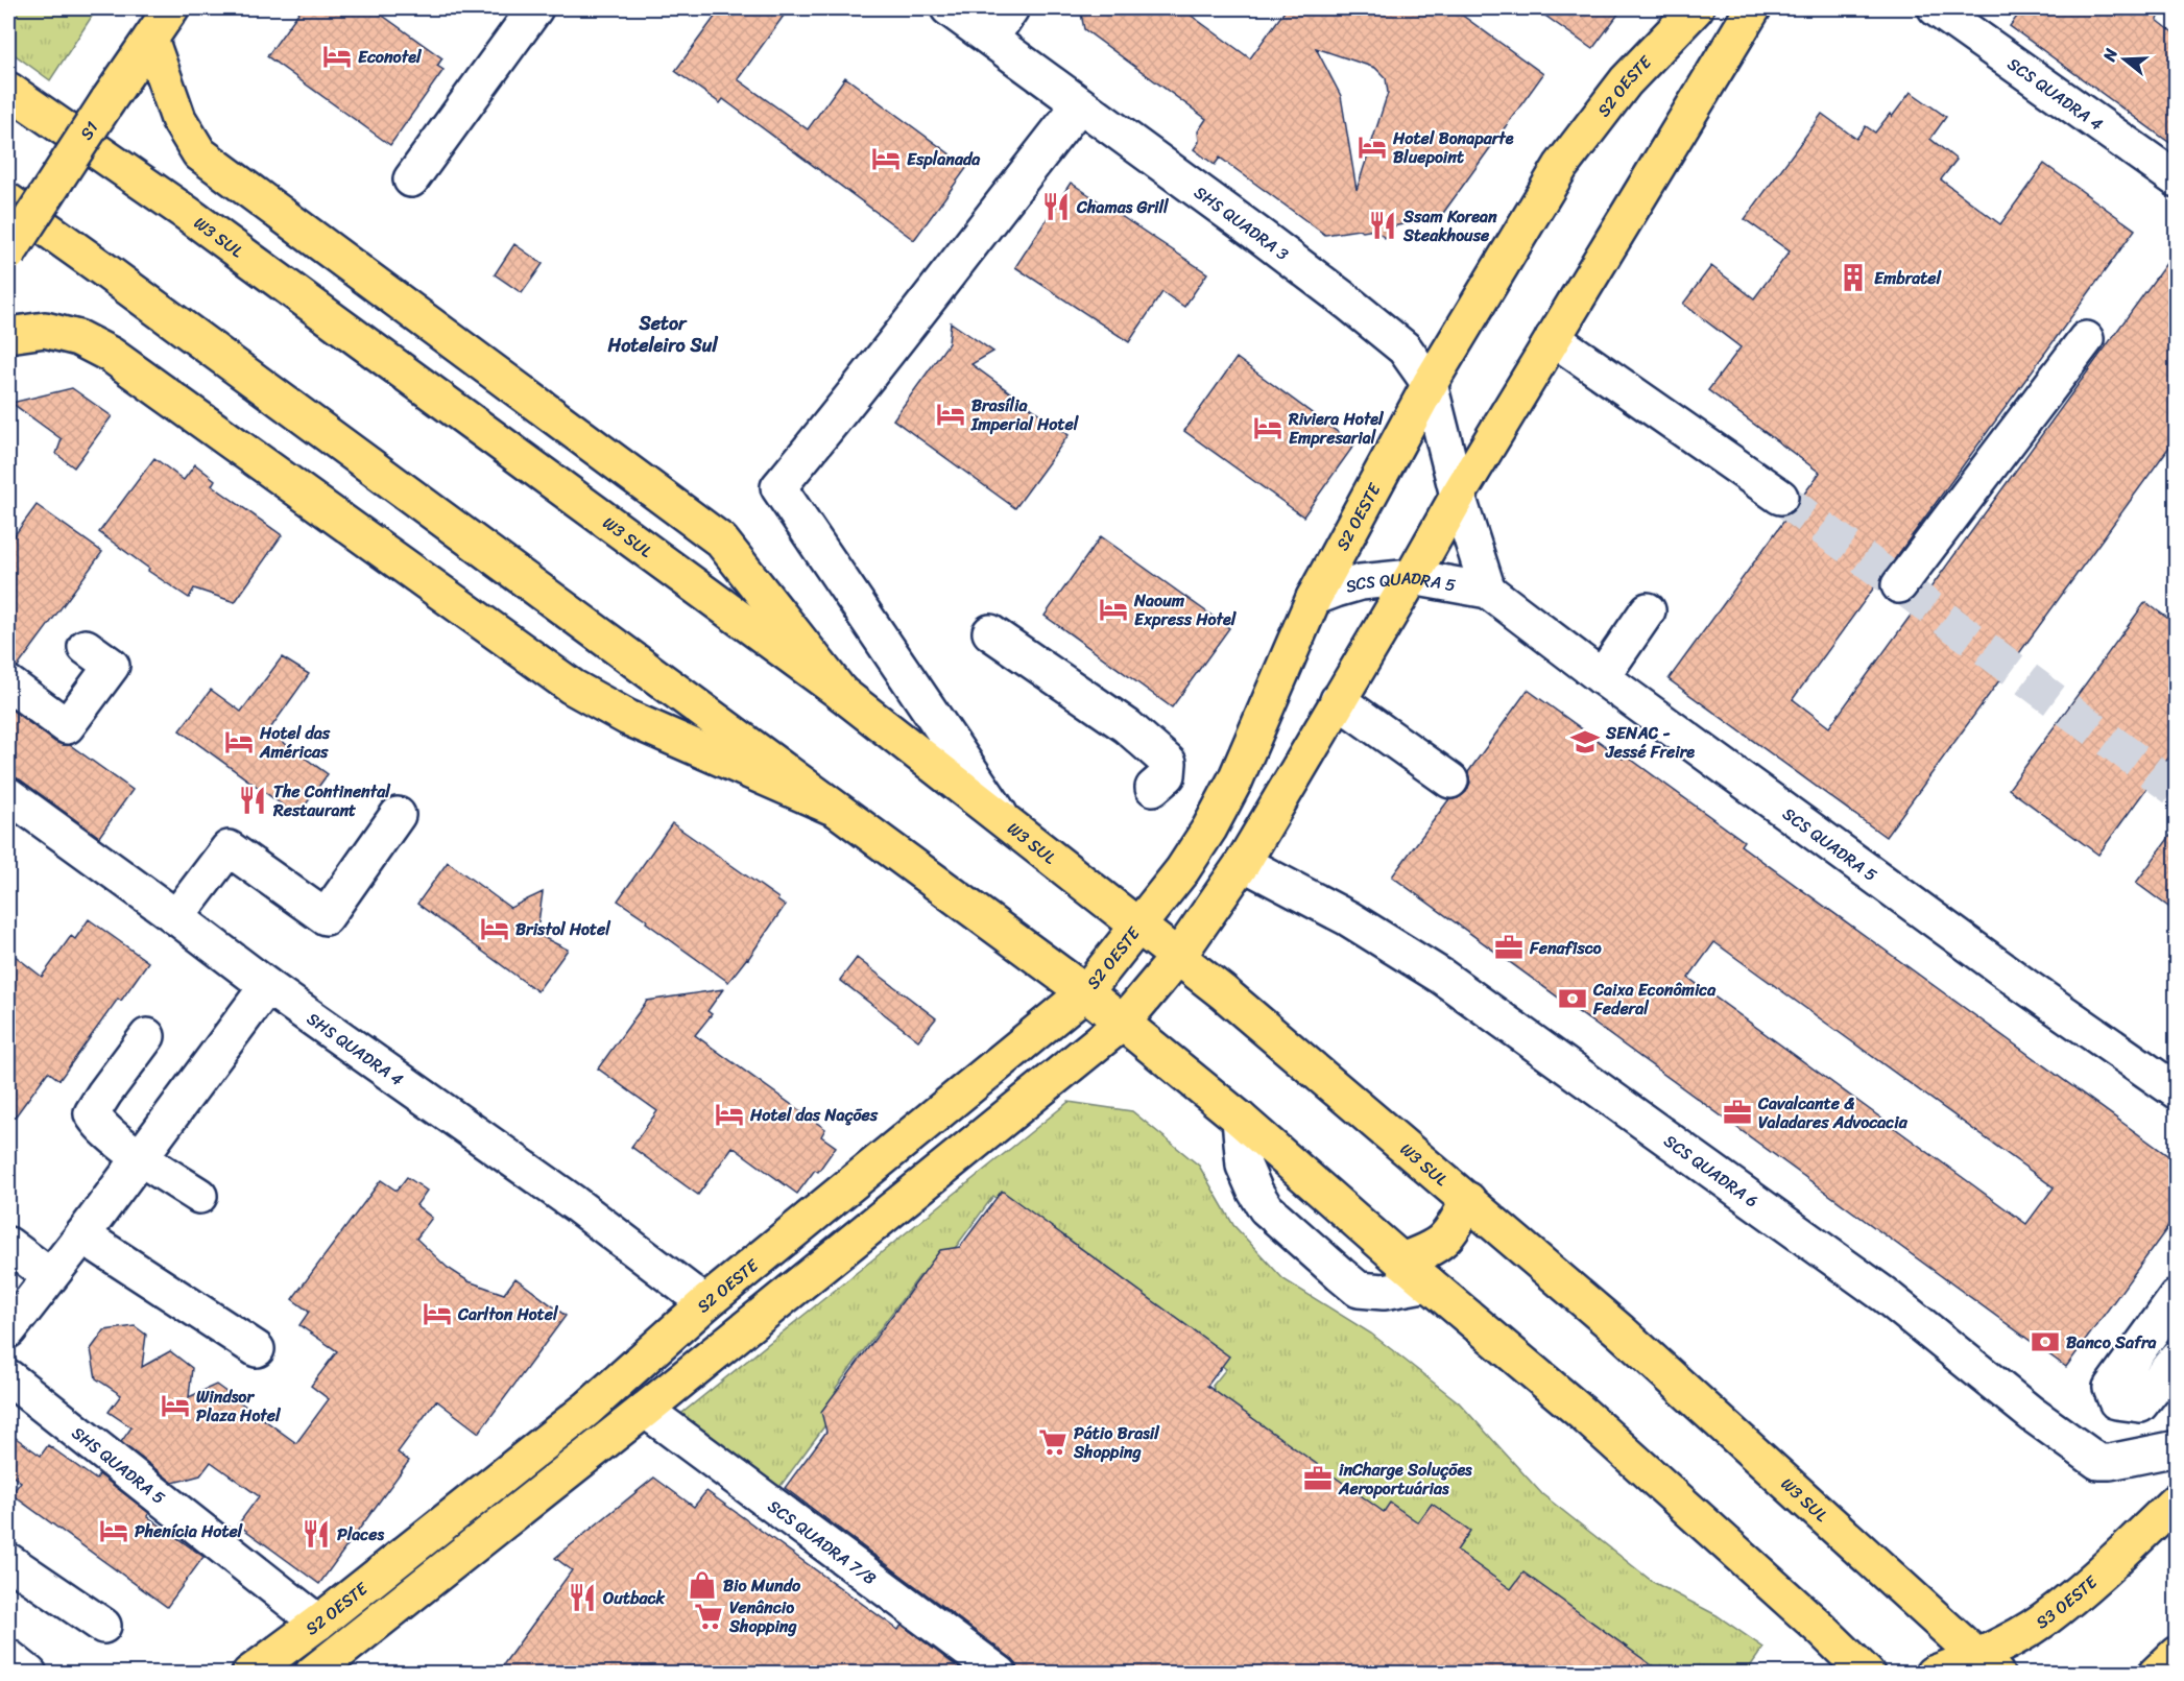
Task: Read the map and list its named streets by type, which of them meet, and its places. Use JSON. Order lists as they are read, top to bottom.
{
  "streets": {
    "main road": [
      "S2 OESTE",
      "S1",
      "W3 SUL",
      "S3 OESTE"
    ],
    "street": [
      "SCS QUADRA 4",
      "SHS QUADRA 3",
      "SCS QUADRA 5",
      "SHS QUADRA 4",
      "SCS QUADRA 6",
      "SHS QUADRA 5",
      "SCS QUADRA 7/8"
    ]
  },
  "crossings": [
    ["S2 OESTE", "SHS QUADRA 3"],
    ["S2 OESTE", "W3 SUL"],
    ["S2 OESTE", "SCS QUADRA 5"],
    ["S2 OESTE", "SHS QUADRA 4"],
    ["S2 OESTE", "SCS QUADRA 6"],
    ["S2 OESTE", "SHS QUADRA 5"],
    ["S2 OESTE", "SCS QUADRA 7/8"],
    ["W3 SUL", "S3 OESTE"]
  ],
  "districts": ["Setor Hoteleiro Sul"],
  "places": {
    "hotel": [
      "Econotel",
      "Hotel Bonaparte Bluepoint",
      "Esplanada",
      "Brasília Imperial Hotel",
      "Riviera Hotel Empresarial",
      "Naoum Express Hotel",
      "Hotel das Américas",
      "Bristol Hotel",
      "Hotel das Nações",
      "Carlton Hotel",
      "Windsor Plaza Hotel",
      "Phenícia Hotel"
    ],
    "restaurant": [
      "Chamas Grill",
      "Ssam Korean Steakhouse",
      "The Continental Restaurant",
      "Places",
      "Outback"
    ],
    "building": ["Embratel"],
    "school or university": ["SENAC - Jessé Freire"],
    "office": ["Fenafisco", "Cavalcante & Valadares Advocacia", "inCharge Soluções Aeroportuárias"],
    "bank": ["Caixa Econômica Federal", "Banco Safra"],
    "supermarket": ["Pátio Brasil Shopping", "Venâncio Shopping"],
    "shop": ["Bio Mundo"]
  },
  "north": "left"
}
